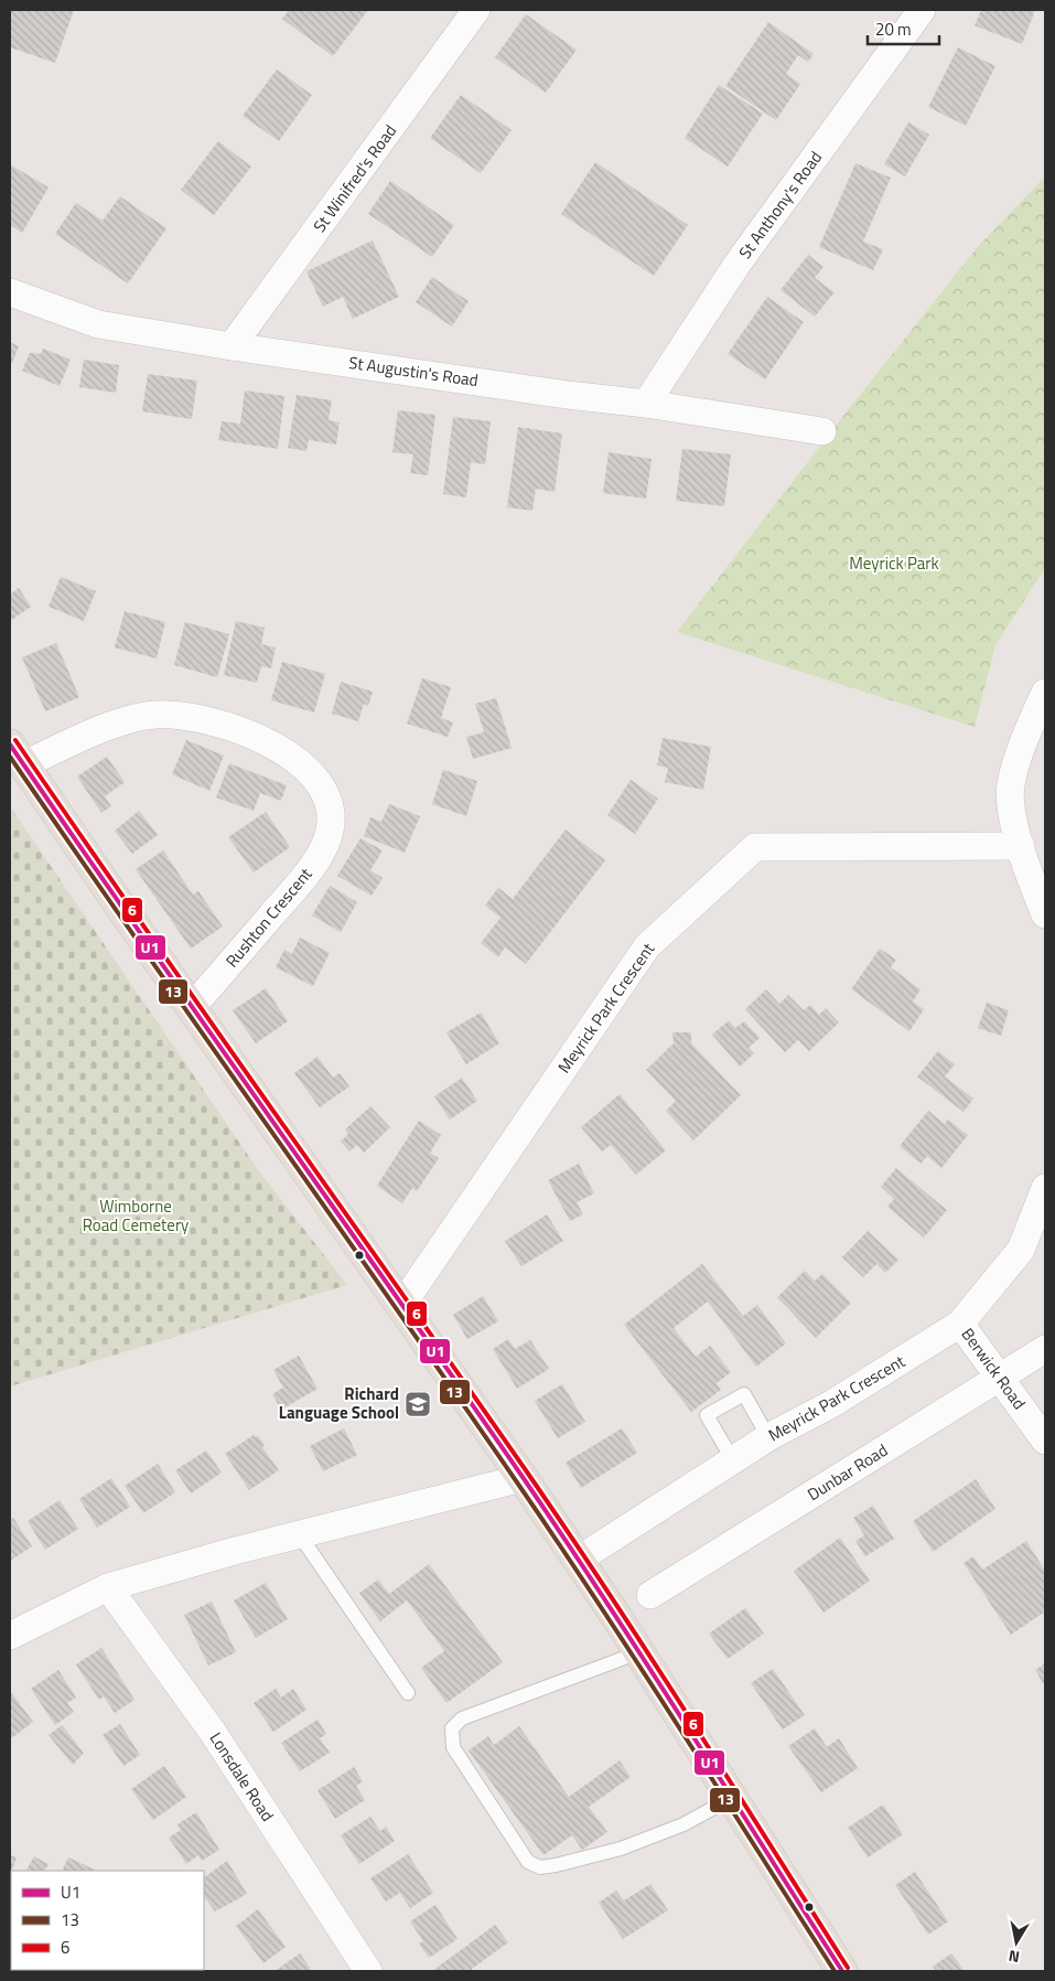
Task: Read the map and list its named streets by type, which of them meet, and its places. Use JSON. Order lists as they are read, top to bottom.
{
  "streets": {
    "street": [
      "St Winifred's Road",
      "St Anthony's Road",
      "St Augustin's Road",
      "Rushton Crescent",
      "Meyrick Park Crescent",
      "Berwick Road",
      "Dunbar Road",
      "Lonsdale Road"
    ]
  },
  "crossings": [
    ["St Winifred's Road", "St Augustin's Road"],
    ["St Anthony's Road", "St Augustin's Road"],
    ["Meyrick Park Crescent", "Berwick Road"],
    ["Berwick Road", "Dunbar Road"]
  ],
  "parks": ["Meyrick Park", "Wimborne Road Cemetery"],
  "places": {
    "school or university": ["Richard Language School"]
  },
  "lines": ["transit line 6", "transit line U1", "transit line 13"],
  "legend": ["U1", "13", "6"],
  "scale_bar": "20 m",
  "north": "bottom"
}
